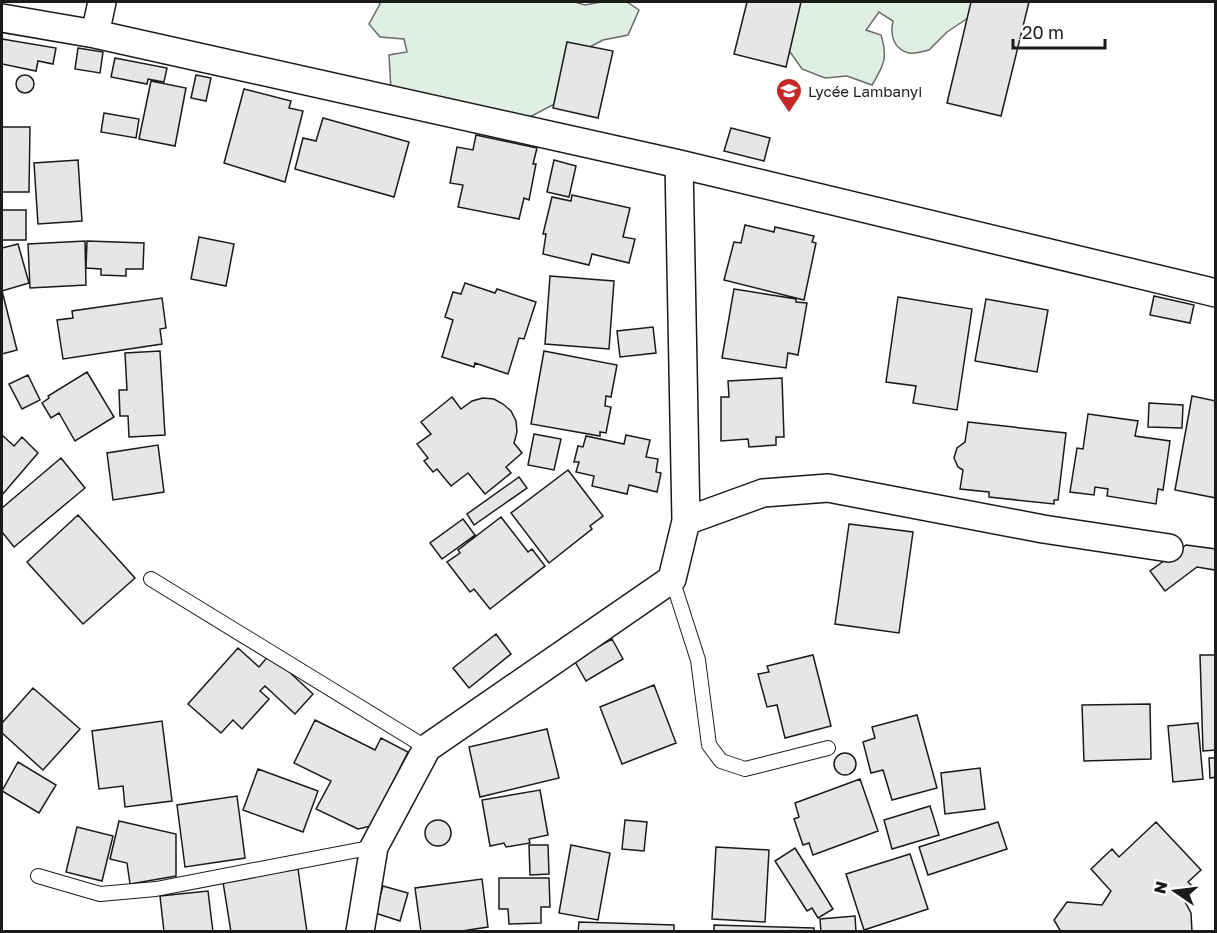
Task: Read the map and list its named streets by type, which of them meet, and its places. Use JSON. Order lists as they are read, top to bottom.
{
  "places": {
    "school or university": ["Lycée Lambanyi"]
  },
  "scale_bar": "20 m",
  "north": "left"
}
